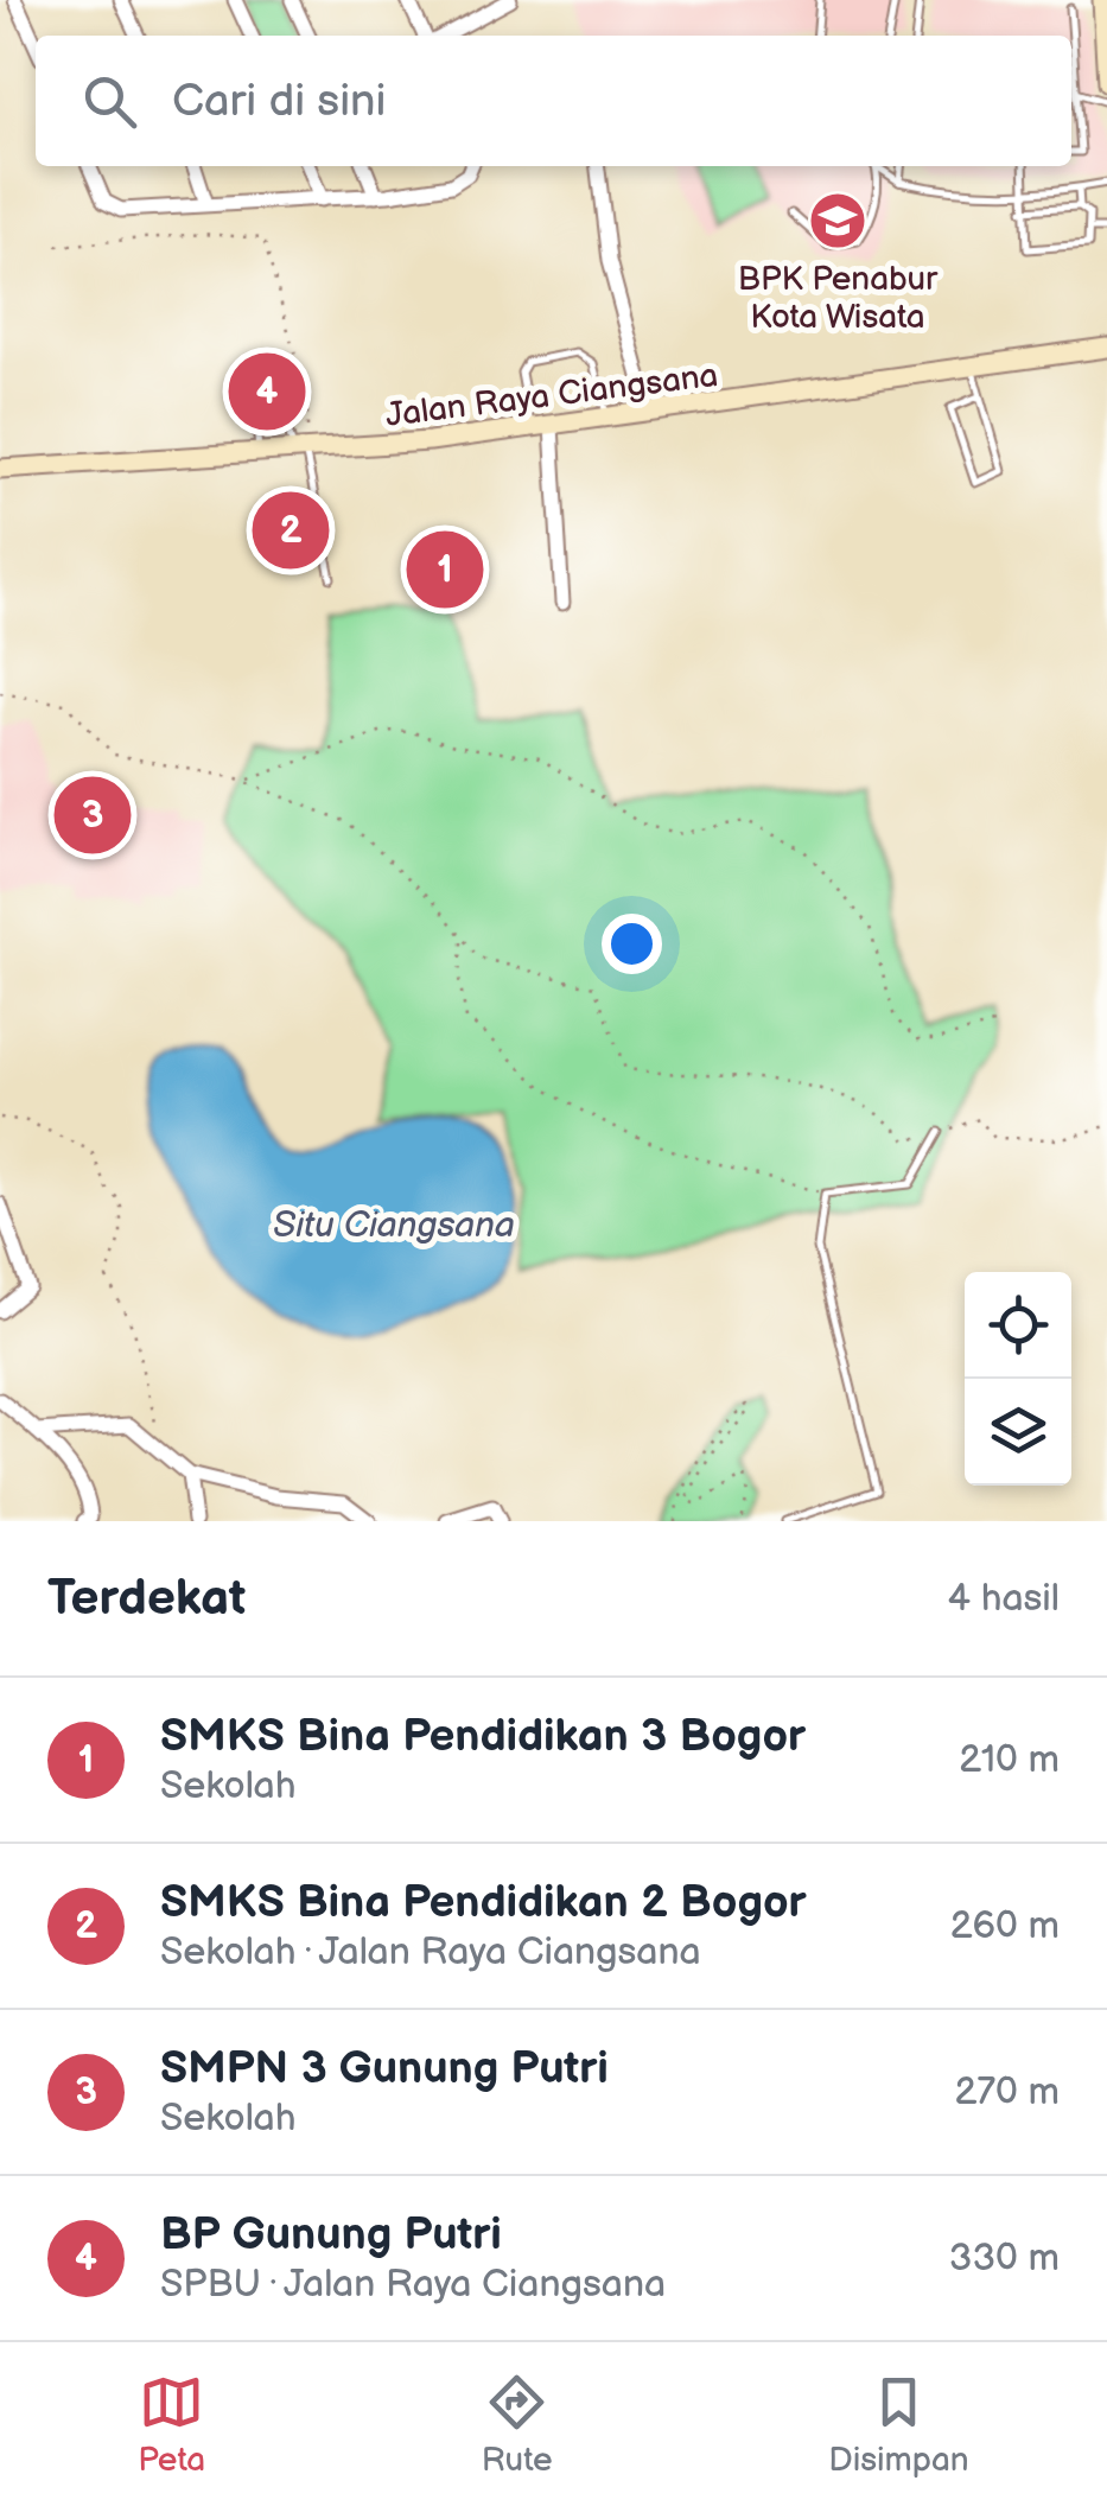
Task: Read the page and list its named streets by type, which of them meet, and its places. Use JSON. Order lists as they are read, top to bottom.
{
  "streets": {
    "main road": ["Jalan Raya Ciangsana"]
  },
  "water": ["Situ Ciangsana"],
  "places": {
    "school or university": ["BPK Penabur Kota Wisata"]
  },
  "page": {
    "search": "Cari di sini",
    "pins": [
      "4",
      "2",
      "1",
      "3"
    ],
    "heading": ["Terdekat", "4 hasil"],
    "list": [
      {
        "mark": "1",
        "name": "SMKS Bina Pendidikan 3 Bogor",
        "note": "Sekolah",
        "value": "210 m"
      },
      {
        "mark": "2",
        "name": "SMKS Bina Pendidikan 2 Bogor",
        "note": "Sekolah · Jalan Raya Ciangsana",
        "value": "260 m"
      },
      {
        "mark": "3",
        "name": "SMPN 3 Gunung Putri",
        "note": "Sekolah",
        "value": "270 m"
      },
      {
        "mark": "4",
        "name": "BP Gunung Putri",
        "note": "SPBU · Jalan Raya Ciangsana",
        "value": "330 m"
      }
    ],
    "nav": ["Peta", "Rute", "Disimpan"]
  }
}
